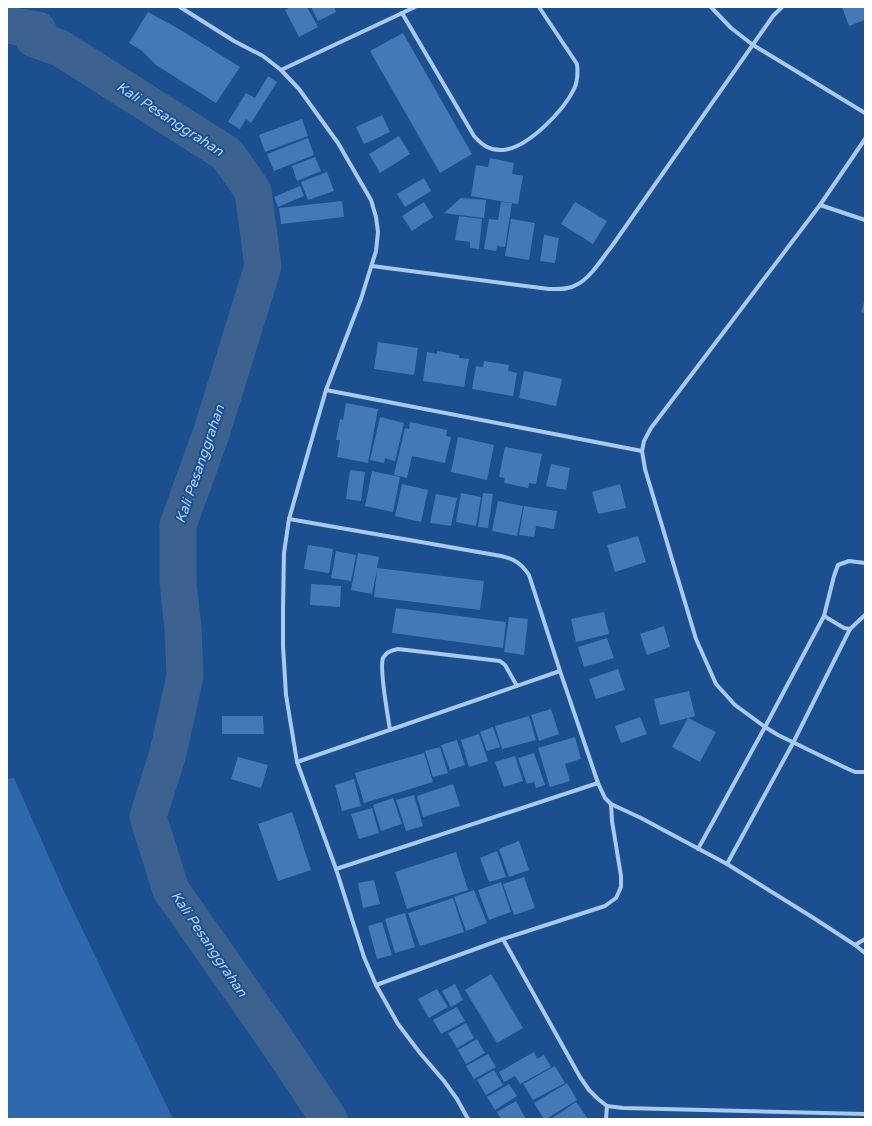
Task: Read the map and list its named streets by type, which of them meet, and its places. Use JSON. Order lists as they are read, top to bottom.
{
  "water": ["Kali Pesanggrahan"]
}
